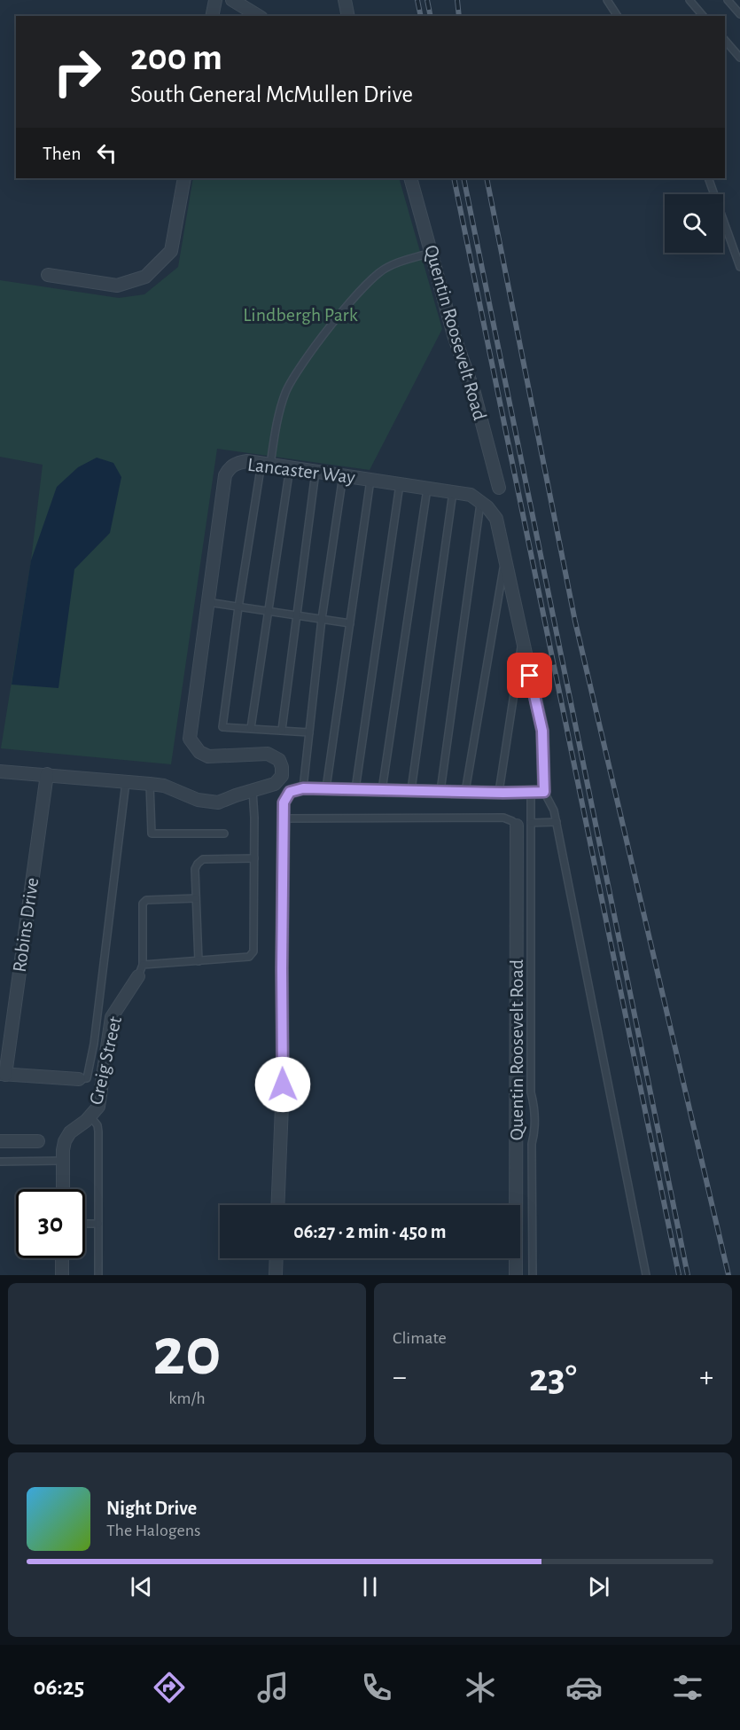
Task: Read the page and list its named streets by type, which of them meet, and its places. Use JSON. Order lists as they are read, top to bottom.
{
  "streets": {
    "street": [
      "Quentin Roosevelt Road",
      "Lancaster Way",
      "Robins Drive",
      "Greig Street"
    ]
  },
  "parks": ["Lindbergh Park"],
  "page": {
    "turn": ["200 m", "South General McMullen Drive"],
    "then": "Then",
    "limit": "30",
    "trip": "06:27 · 2 min · 450 m",
    "tile": [
      ["20", "km/h"],
      "Climate"
    ],
    "heat": ["−", "23°", "+"],
    "song": ["Night Drive", "The Halogens"],
    "tabs": "06:25"
  }
}
